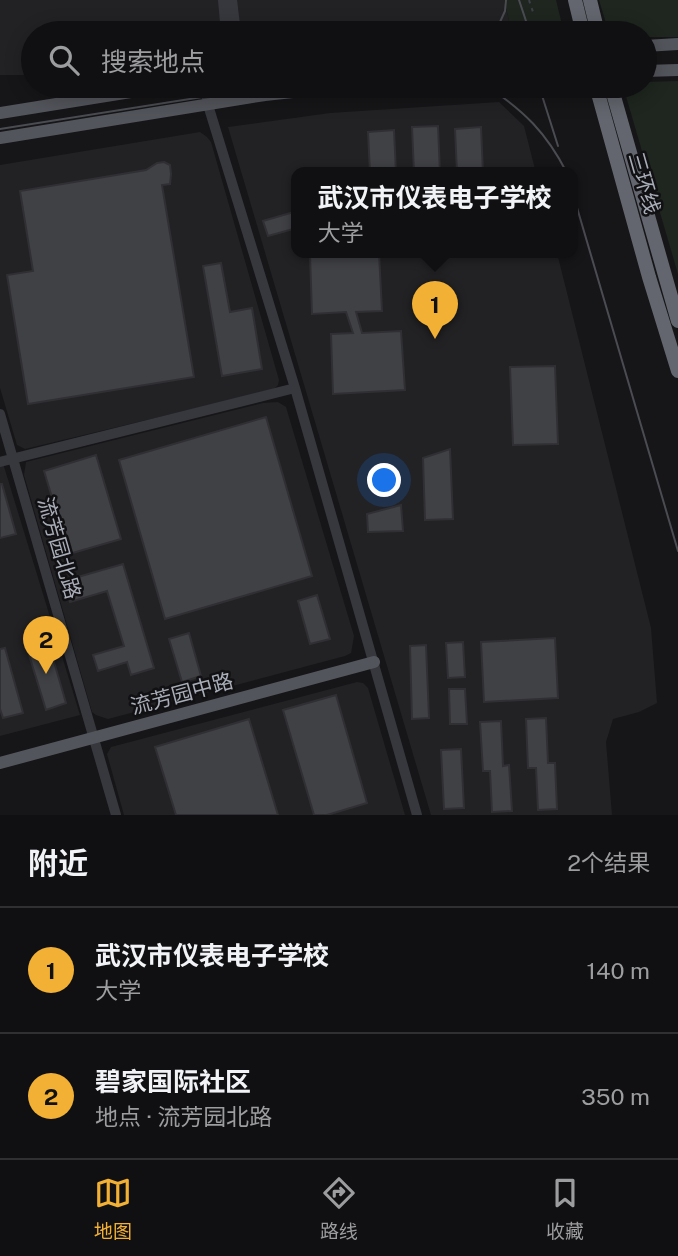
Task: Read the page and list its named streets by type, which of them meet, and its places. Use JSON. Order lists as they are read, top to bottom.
{
  "streets": {
    "highway": ["三环线"],
    "main road": ["流芳园中路"],
    "street": ["流芳园北路"]
  },
  "crossings": [
    ["流芳园北路", "流芳园中路"]
  ],
  "page": {
    "search": "搜索地点",
    "popup": ["武汉市仪表电子学校", "大学"],
    "pins": ["1", "2"],
    "heading": ["附近", "2个结果"],
    "list": [
      {
        "mark": "1",
        "name": "武汉市仪表电子学校",
        "note": "大学",
        "value": "140 m"
      },
      {
        "mark": "2",
        "name": "碧家国际社区",
        "note": "地点 · 流芳园北路",
        "value": "350 m"
      }
    ],
    "nav": ["地图", "路线", "收藏"]
  }
}
